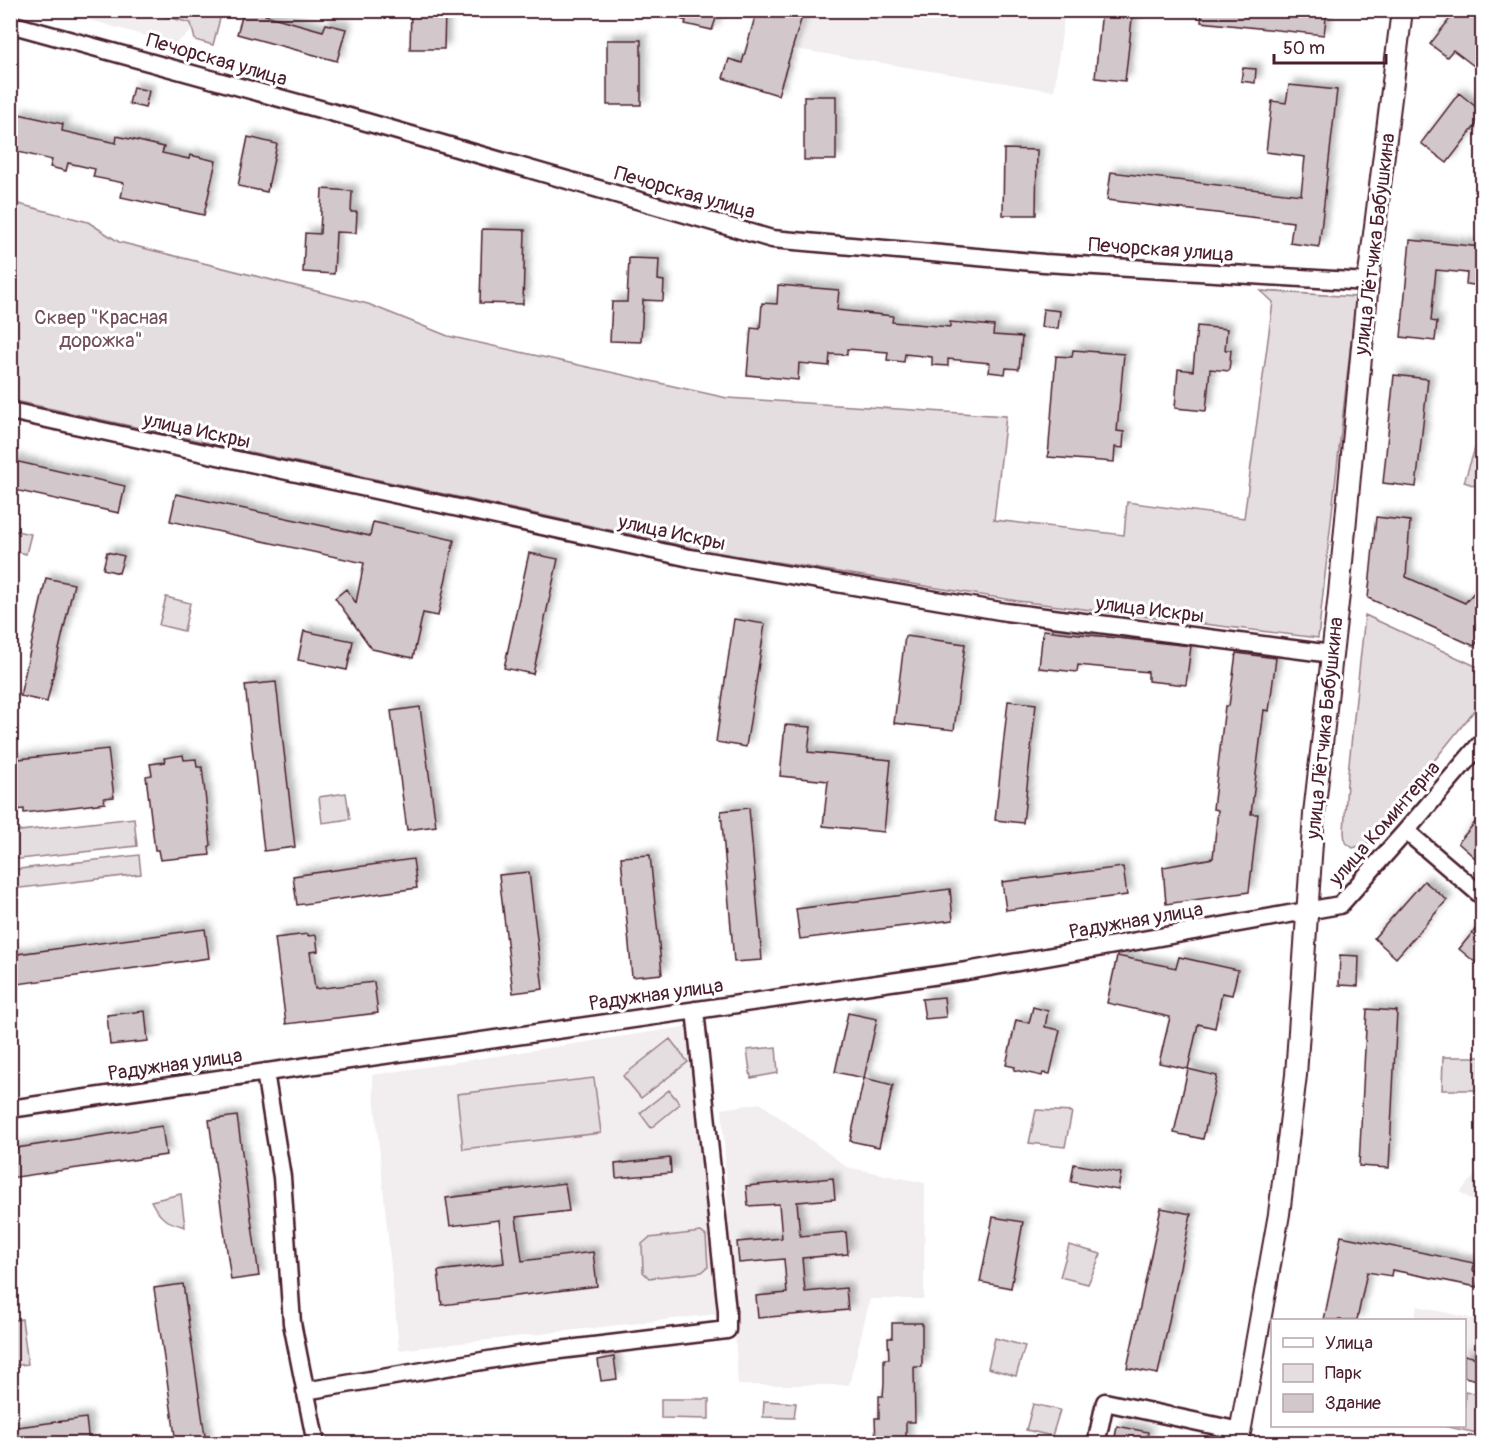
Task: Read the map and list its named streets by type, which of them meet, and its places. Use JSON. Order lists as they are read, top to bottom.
{
  "streets": {
    "main road": ["улица Лётчика Бабушкина"],
    "street": [
      "Печорская улица",
      "улица Искры",
      "улица Коминтерна",
      "Радужная улица"
    ]
  },
  "crossings": [
    ["Печорская улица", "улица Лётчика Бабушкина"],
    ["улица Лётчика Бабушкина", "улица Искры"],
    ["улица Лётчика Бабушкина", "улица Коминтерна"],
    ["улица Лётчика Бабушкина", "Радужная улица"],
    ["улица Коминтерна", "Радужная улица"]
  ],
  "parks": ["Сквер \"Красная дорожка\""],
  "legend": ["Улица", "Парк", "Здание"],
  "scale_bar": "50 m"
}
